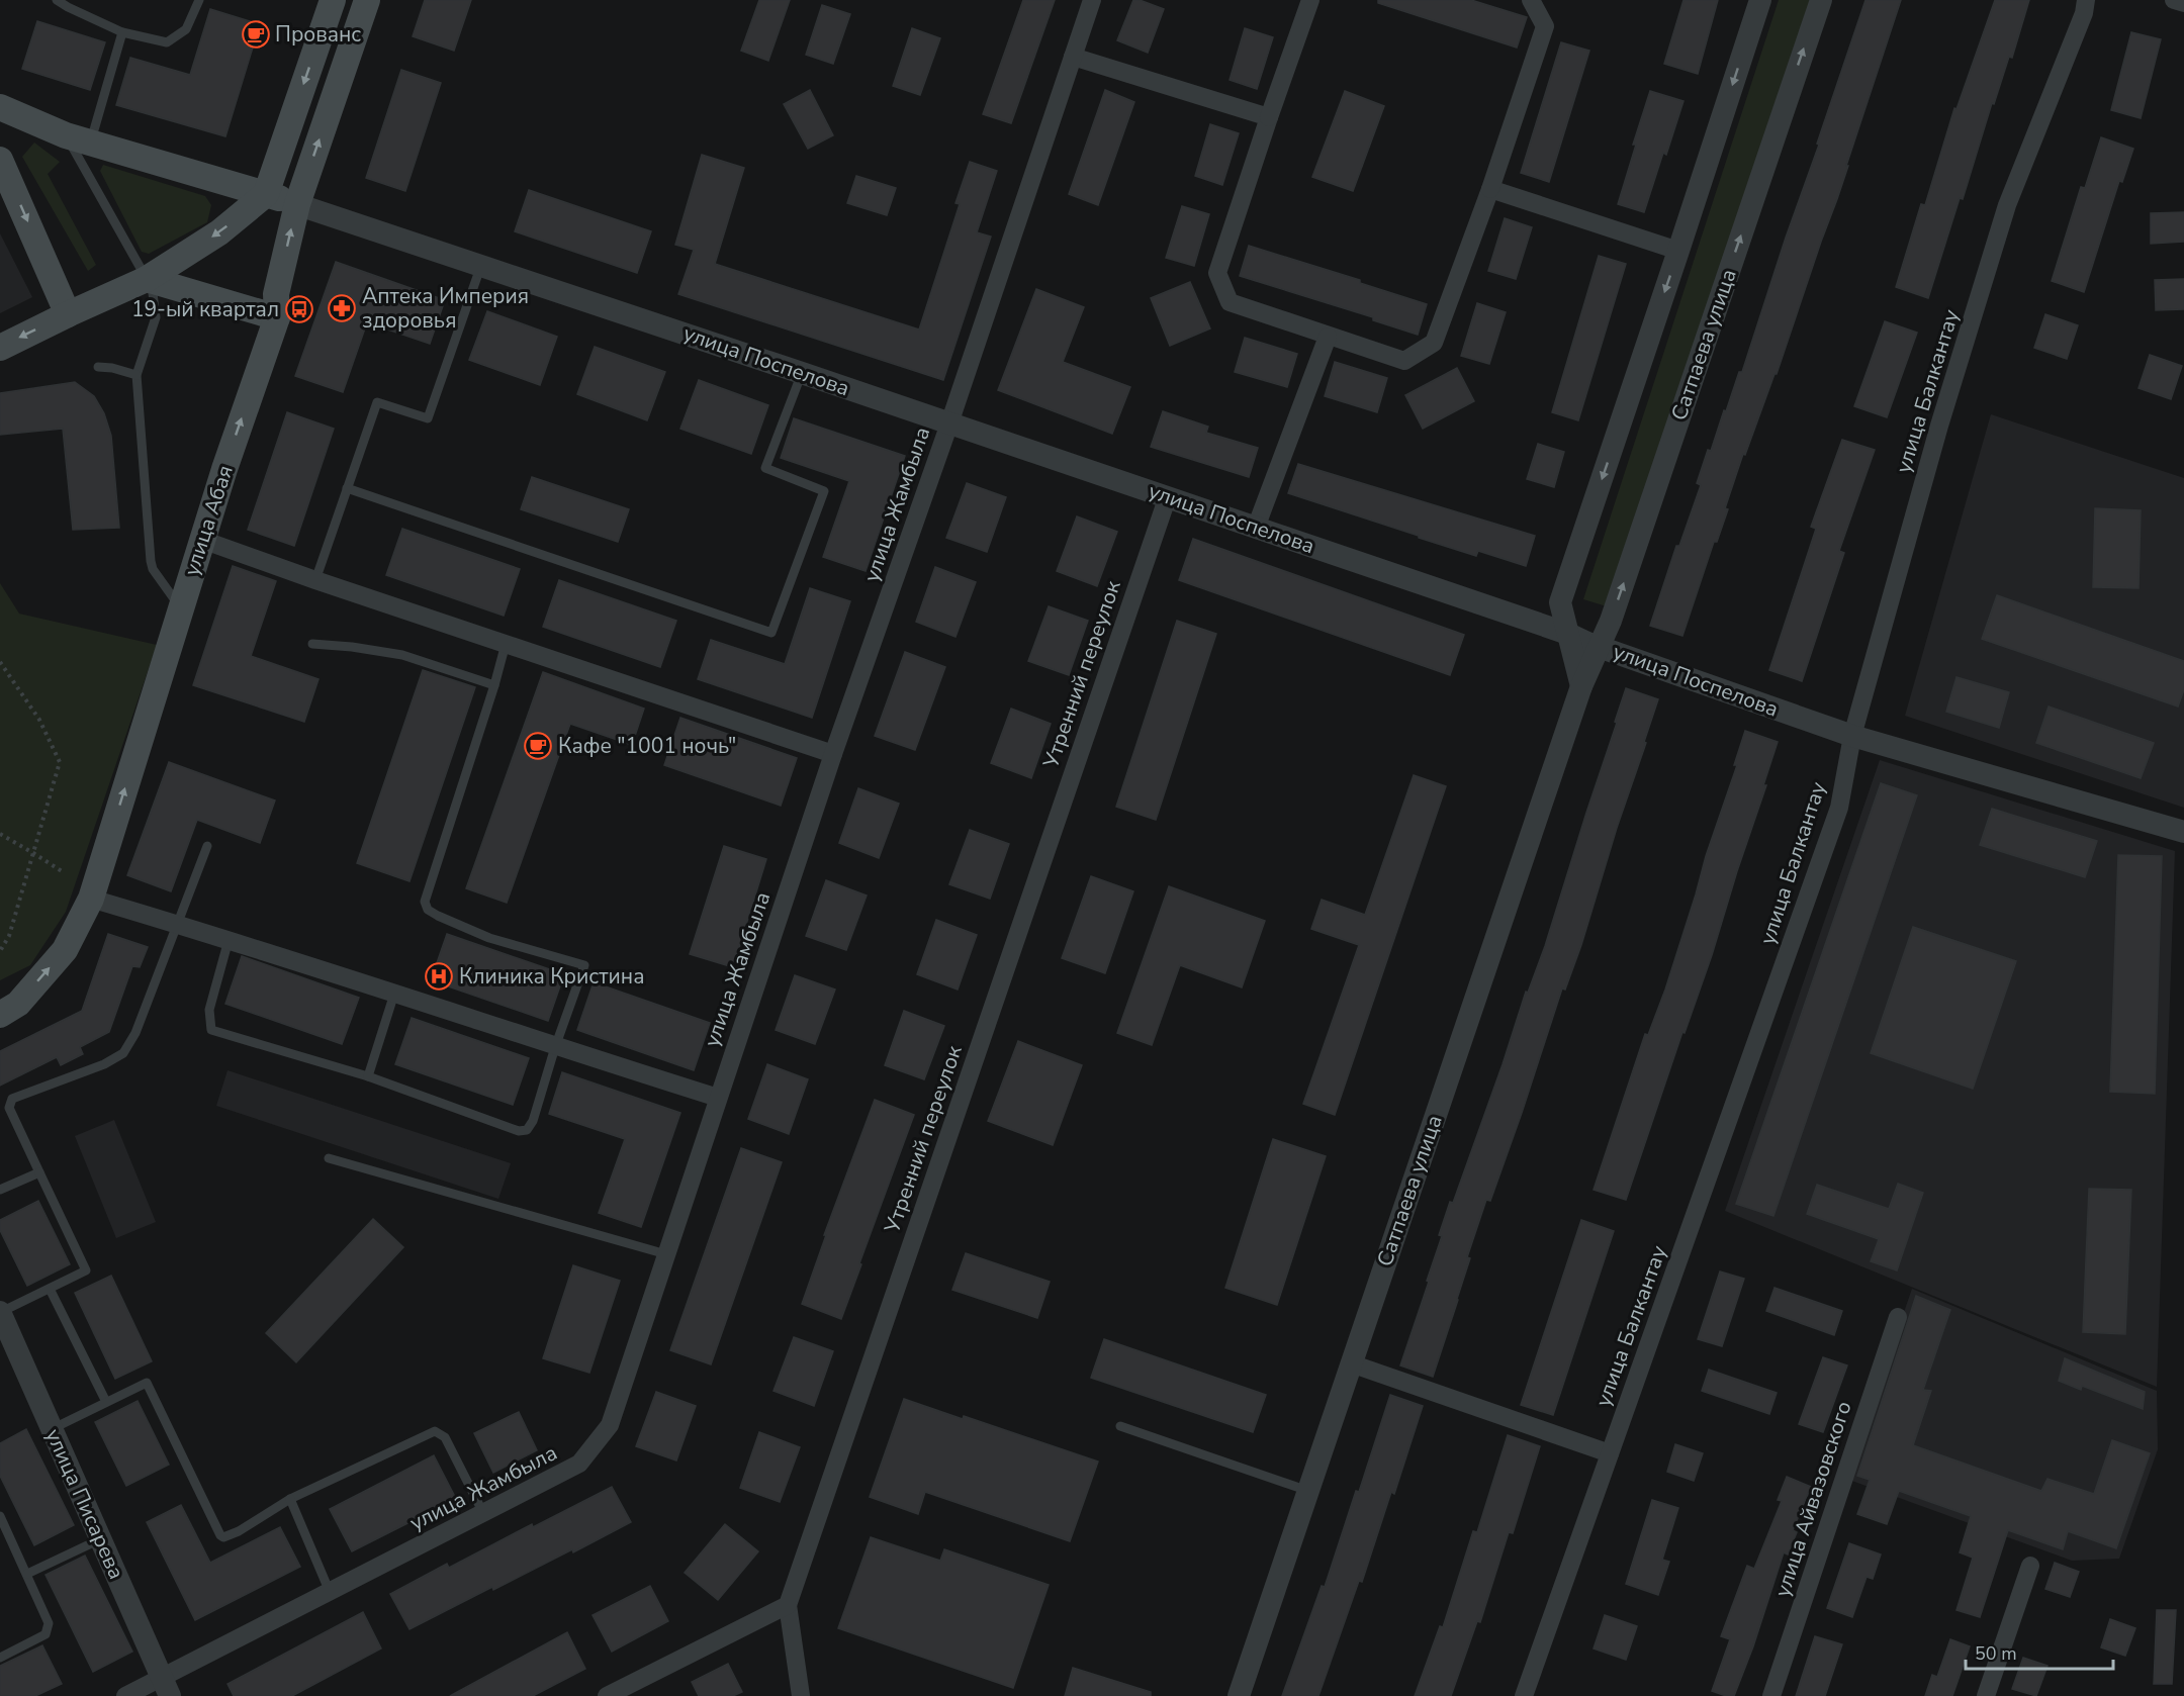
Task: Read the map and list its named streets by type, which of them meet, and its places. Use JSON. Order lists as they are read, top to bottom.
{
  "streets": {
    "main road": ["улица Абая"],
    "street": [
      "Сатпаева улица",
      "улица Поспелова",
      "улица Балкантау",
      "улица Жамбыла",
      "Утренний переулок",
      "улица Айвазовского",
      "улица Писарева"
    ]
  },
  "crossings": [
    ["Сатпаева улица", "улица Поспелова"],
    ["улица Поспелова", "улица Балкантау"],
    ["улица Поспелова", "улица Жамбыла"],
    ["улица Поспелова", "улица Абая"],
    ["улица Поспелова", "Утренний переулок"],
    ["улица Жамбыла", "улица Писарева"]
  ],
  "places": {
    "cafe": ["Прованс", "Кафе \"1001 ночь\""],
    "pharmacy": ["Аптека Империя здоровья"],
    "bus stop": ["19-ый квартал"],
    "hospital": ["Клиника Кристина"]
  },
  "scale_bar": "50 m"
}
